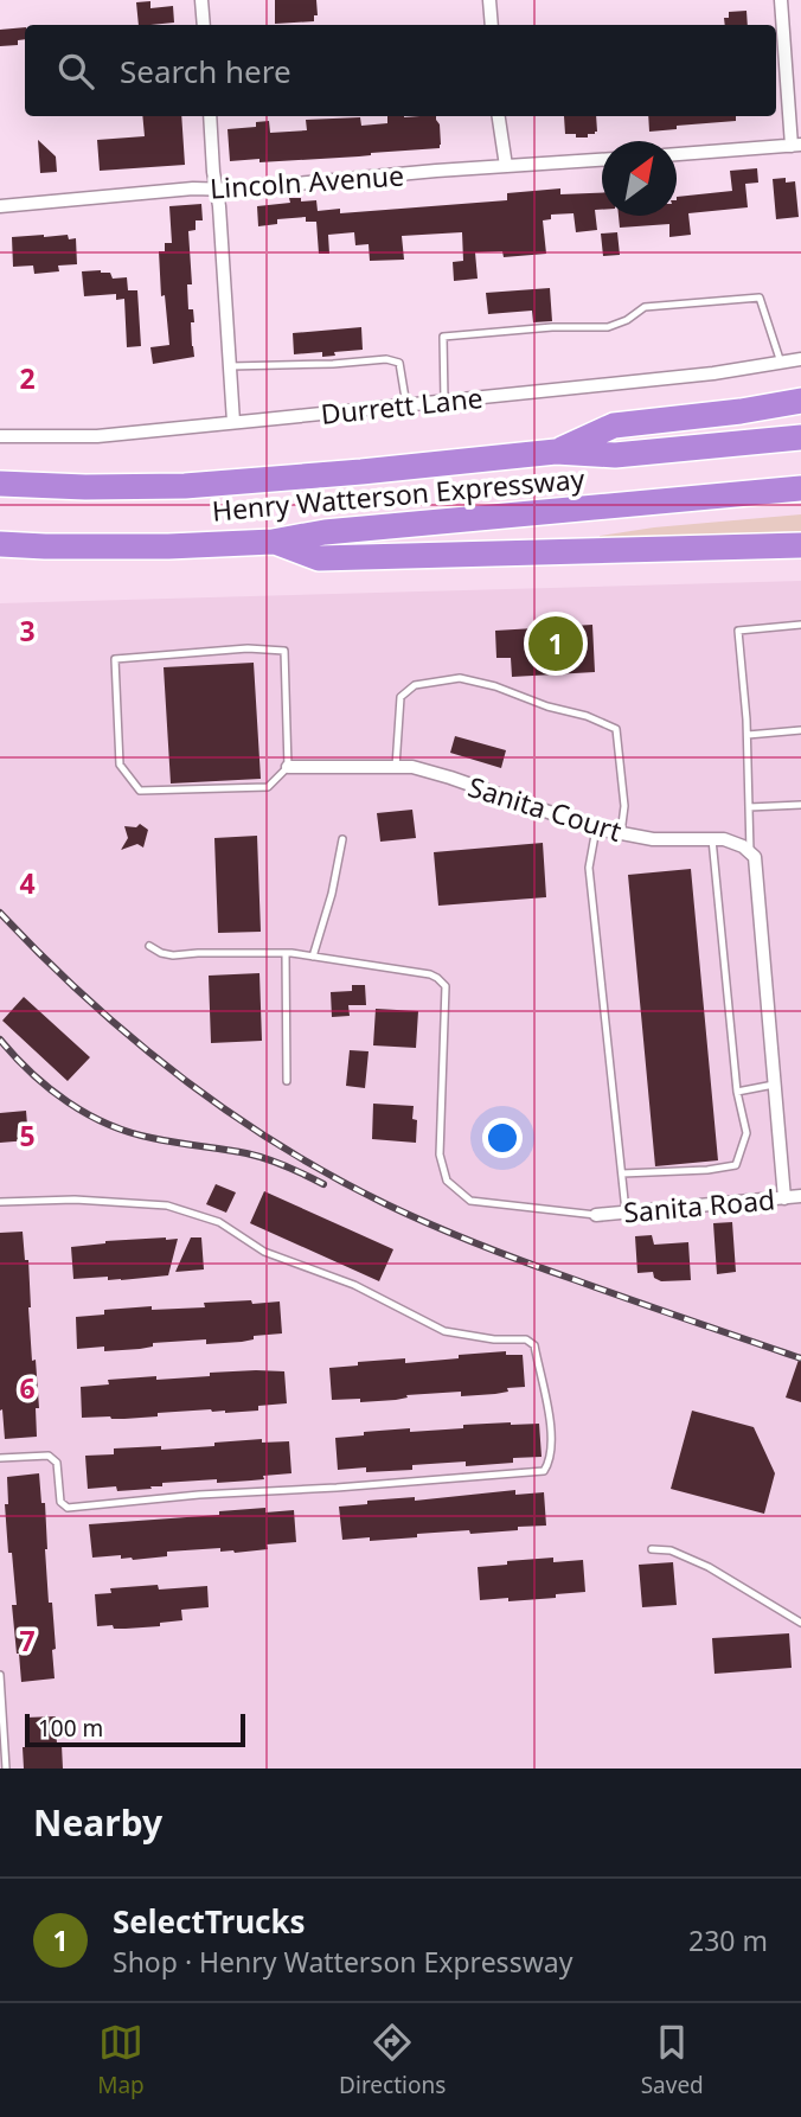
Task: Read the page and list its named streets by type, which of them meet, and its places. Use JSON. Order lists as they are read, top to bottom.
{
  "streets": {
    "highway": ["Henry Watterson Expressway"],
    "street": [
      "Lincoln Avenue",
      "Durrett Lane",
      "Sanita Court",
      "Sanita Road"
    ]
  },
  "scale_bar": "100 m",
  "north": "top right",
  "page": {
    "search": "Search here",
    "pins": "1",
    "scale": "100 m",
    "heading": "Nearby",
    "list": [
      {
        "mark": "1",
        "name": "SelectTrucks",
        "note": "Shop · Henry Watterson Expressway",
        "value": "230 m"
      }
    ],
    "nav": ["Map", "Directions", "Saved"]
  },
  "grid": {
    "rows": [
      "2",
      "3",
      "4",
      "5",
      "6",
      "7"
    ]
  }
}
